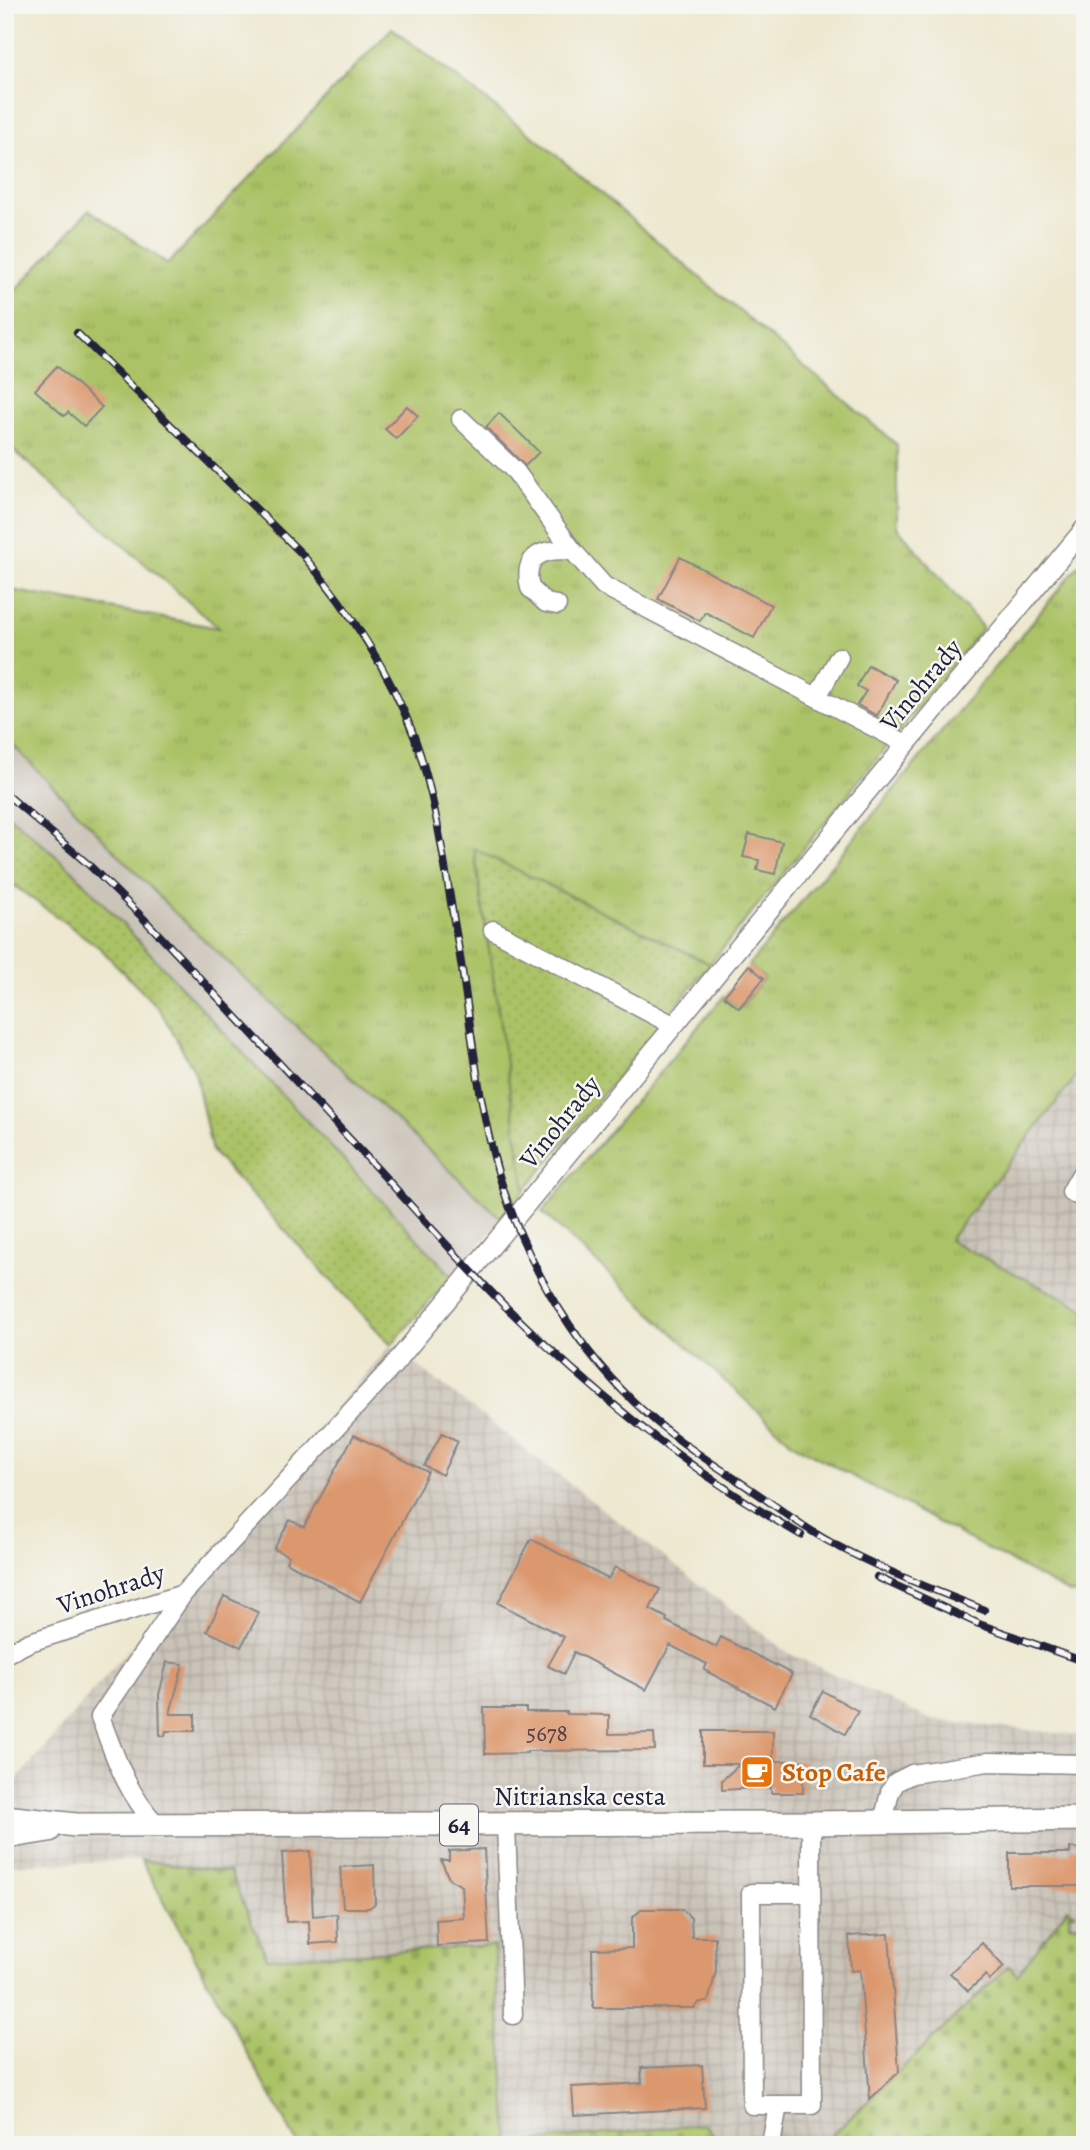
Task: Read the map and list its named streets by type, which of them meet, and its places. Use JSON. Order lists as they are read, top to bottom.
{
  "streets": {
    "main road": ["Nitrianska cesta", "64"],
    "street": ["Vinohrady"]
  },
  "places": {
    "cafe": ["Stop Cafe"]
  },
  "house_numbers": ["5678"]
}
